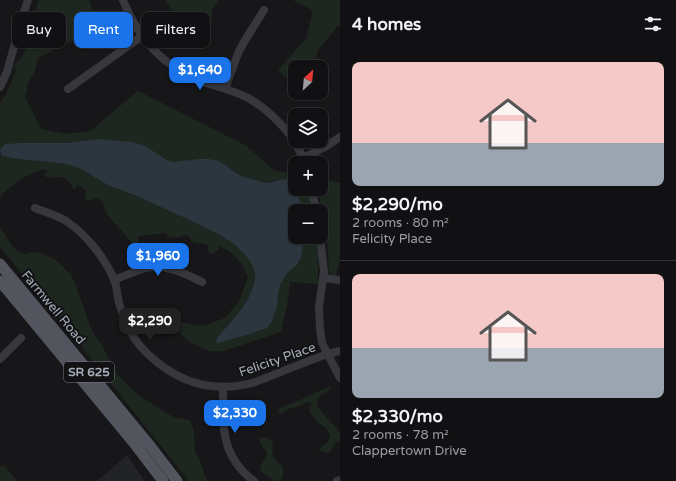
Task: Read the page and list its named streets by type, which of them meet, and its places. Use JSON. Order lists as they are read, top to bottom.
{
  "streets": {
    "main road": ["Farmwell Road", "SR 625"],
    "street": ["Felicity Place"]
  },
  "north": "top right",
  "page": {
    "heading": "4 homes",
    "chip": ["Buy", "Rent", "Filters"],
    "list": [
      {
        "name": "$2,290/mo",
        "note": "2 rooms · 80 m² · Felicity Place"
      },
      {
        "name": "$2,330/mo",
        "note": "2 rooms · 78 m² · Clappertown Drive"
      }
    ],
    "price": [
      "$1,640",
      "$1,960",
      "$2,290",
      "$2,330"
    ],
    "map_buttons": ["+", "−"]
  }
}
